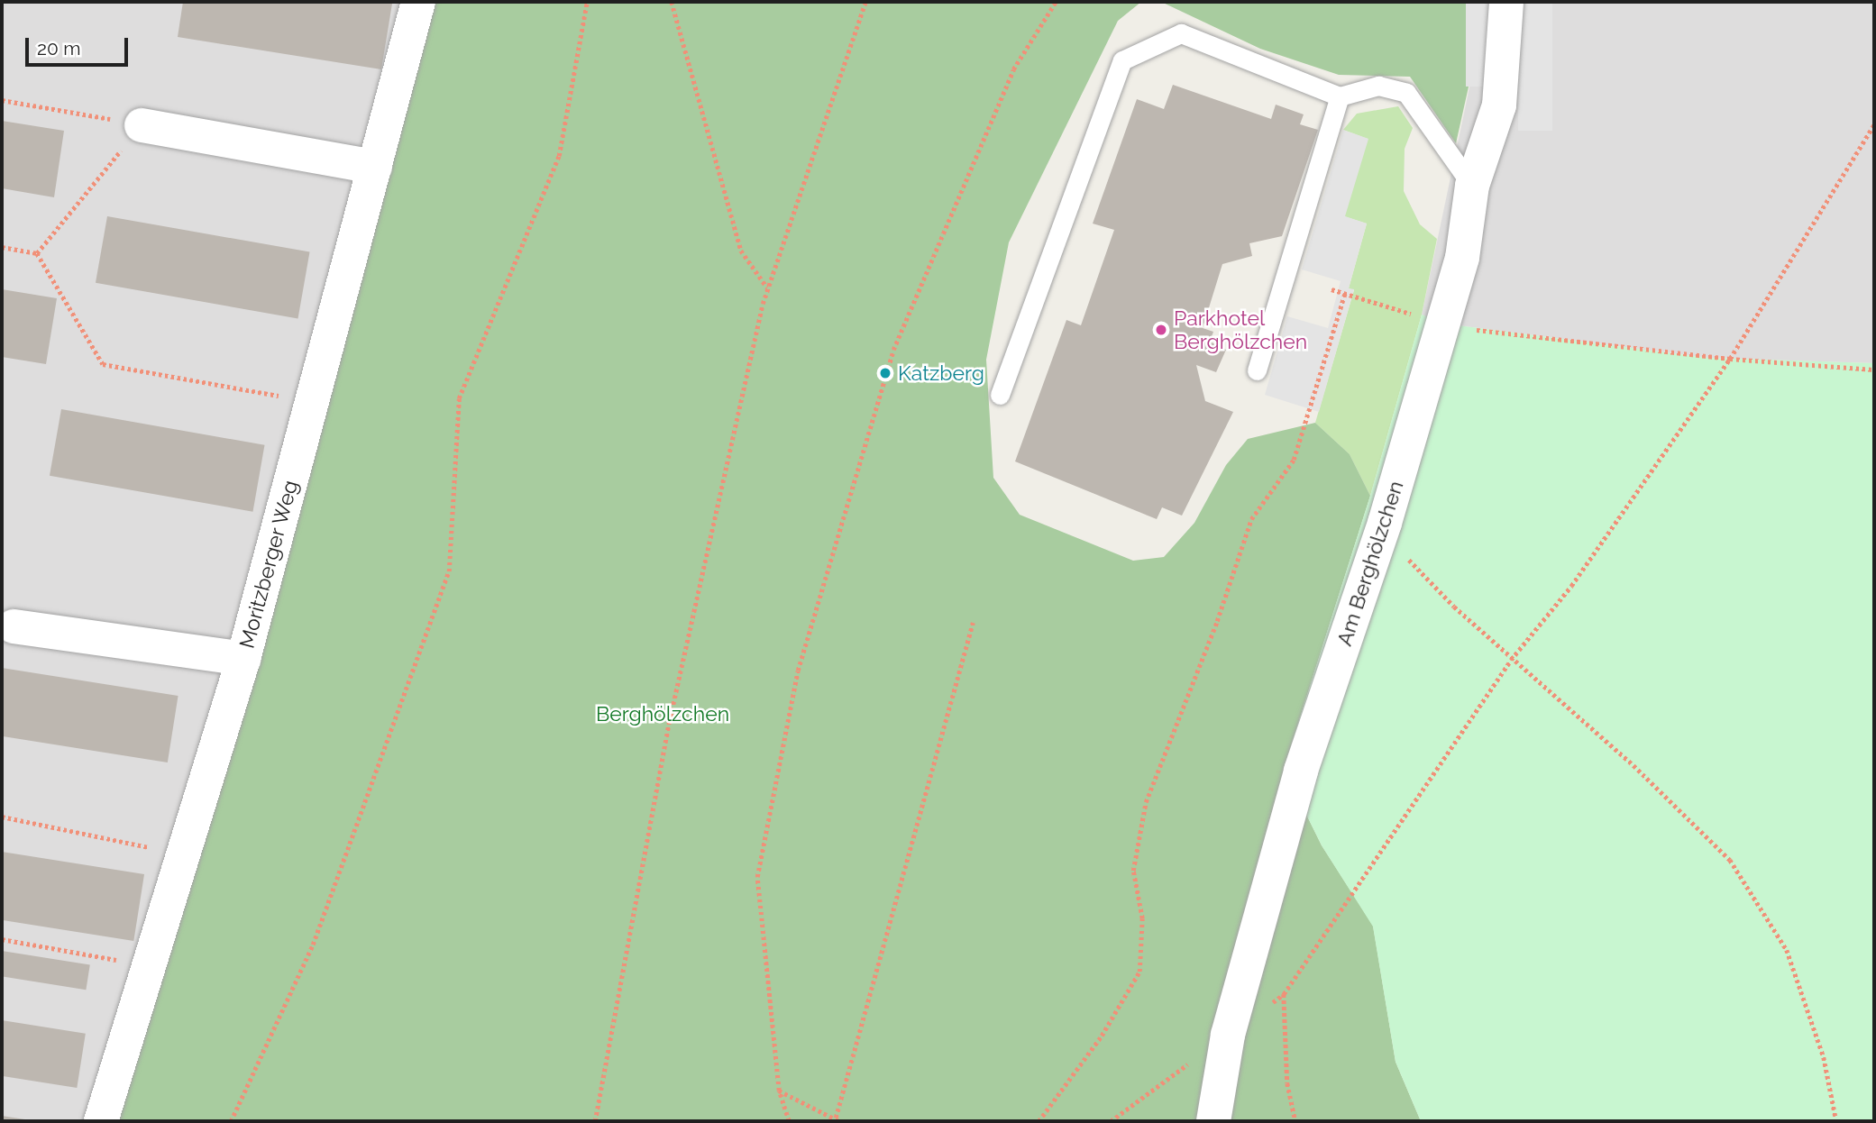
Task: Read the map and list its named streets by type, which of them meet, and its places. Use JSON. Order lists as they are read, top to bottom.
{
  "streets": {
    "street": ["Am Berghölzchen", "Moritzberger Weg"]
  },
  "parks": ["Berghölzchen"],
  "places": ["Parkhotel Berghölzchen", "Katzberg"],
  "scale_bar": "20 m"
}
